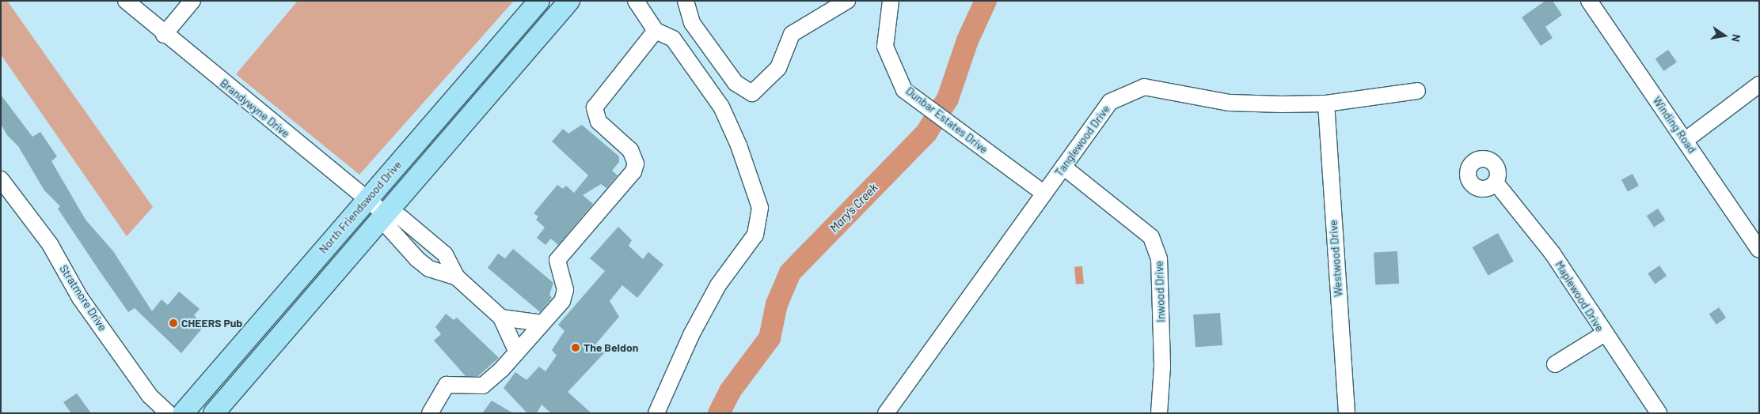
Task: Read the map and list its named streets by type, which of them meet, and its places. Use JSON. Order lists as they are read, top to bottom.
{
  "streets": {
    "main road": ["North Friendswood Drive"],
    "street": [
      "Brandywyne Drive",
      "Dunbar Estates Drive",
      "Winding Road",
      "Tanglewood Drive",
      "Westwood Drive",
      "Inwood Drive",
      "Maplewood Drive",
      "Stratmore Drive"
    ]
  },
  "crossings": [
    ["Brandywyne Drive", "North Friendswood Drive"],
    ["Dunbar Estates Drive", "Tanglewood Drive"],
    ["Tanglewood Drive", "Westwood Drive"],
    ["Tanglewood Drive", "Inwood Drive"]
  ],
  "water": ["Mary's Creek"],
  "places": ["CHEERS Pub", "The Beldon"],
  "north": "right"
}
